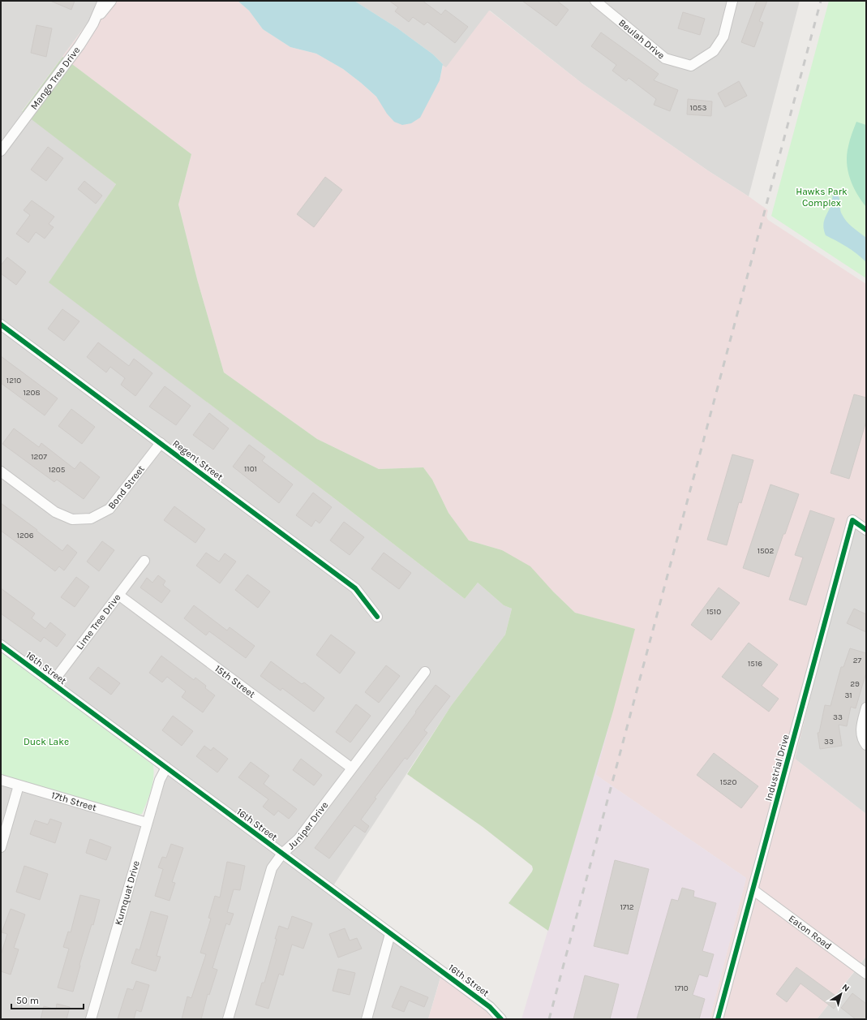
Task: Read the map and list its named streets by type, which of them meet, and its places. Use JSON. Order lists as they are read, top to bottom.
{
  "streets": {
    "street": [
      "Beulah Drive",
      "Mango Tree Drive",
      "Regent Street",
      "Bond Street",
      "Lime Tree Drive",
      "16th Street",
      "15th Street",
      "Industrial Drive",
      "17th Street",
      "Juniper Drive",
      "Kumquat Drive",
      "Eaton Road"
    ]
  },
  "crossings": [
    ["Regent Street", "Bond Street"],
    ["Lime Tree Drive", "16th Street"],
    ["Lime Tree Drive", "15th Street"],
    ["16th Street", "Juniper Drive"],
    ["16th Street", "Kumquat Drive"],
    ["15th Street", "Juniper Drive"],
    ["Industrial Drive", "Eaton Road"],
    ["17th Street", "Kumquat Drive"]
  ],
  "parks": ["Hawks Park Complex", "Duck Lake"],
  "house_numbers": [
    "1053",
    "1210",
    "1208",
    "1207",
    "1101",
    "1205",
    "1206",
    "1502",
    "1510",
    "27",
    "1516",
    "29",
    "31",
    "33",
    "33",
    "1520",
    "1712",
    "1710"
  ],
  "scale_bar": "50 m",
  "north": "top right"
}
